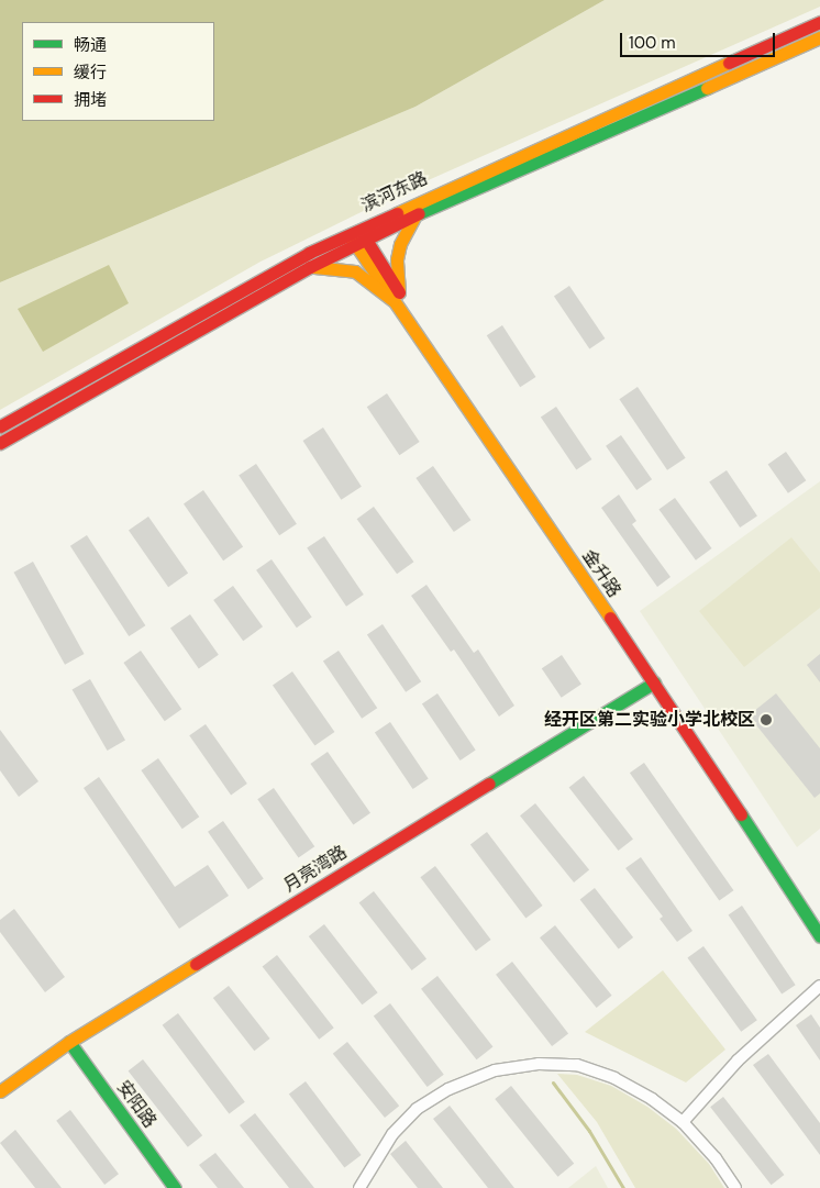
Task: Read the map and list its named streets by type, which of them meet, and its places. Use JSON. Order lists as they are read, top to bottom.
{
  "streets": {
    "main road": [
      "滨河东路",
      "金升路",
      "月亮湾路",
      "安阳路"
    ]
  },
  "crossings": [
    ["滨河东路", "金升路"],
    ["金升路", "月亮湾路"],
    ["月亮湾路", "安阳路"]
  ],
  "places": ["经开区第二实验小学北校区"],
  "legend": ["畅通", "缓行", "拥堵"],
  "scale_bar": "100 m"
}
